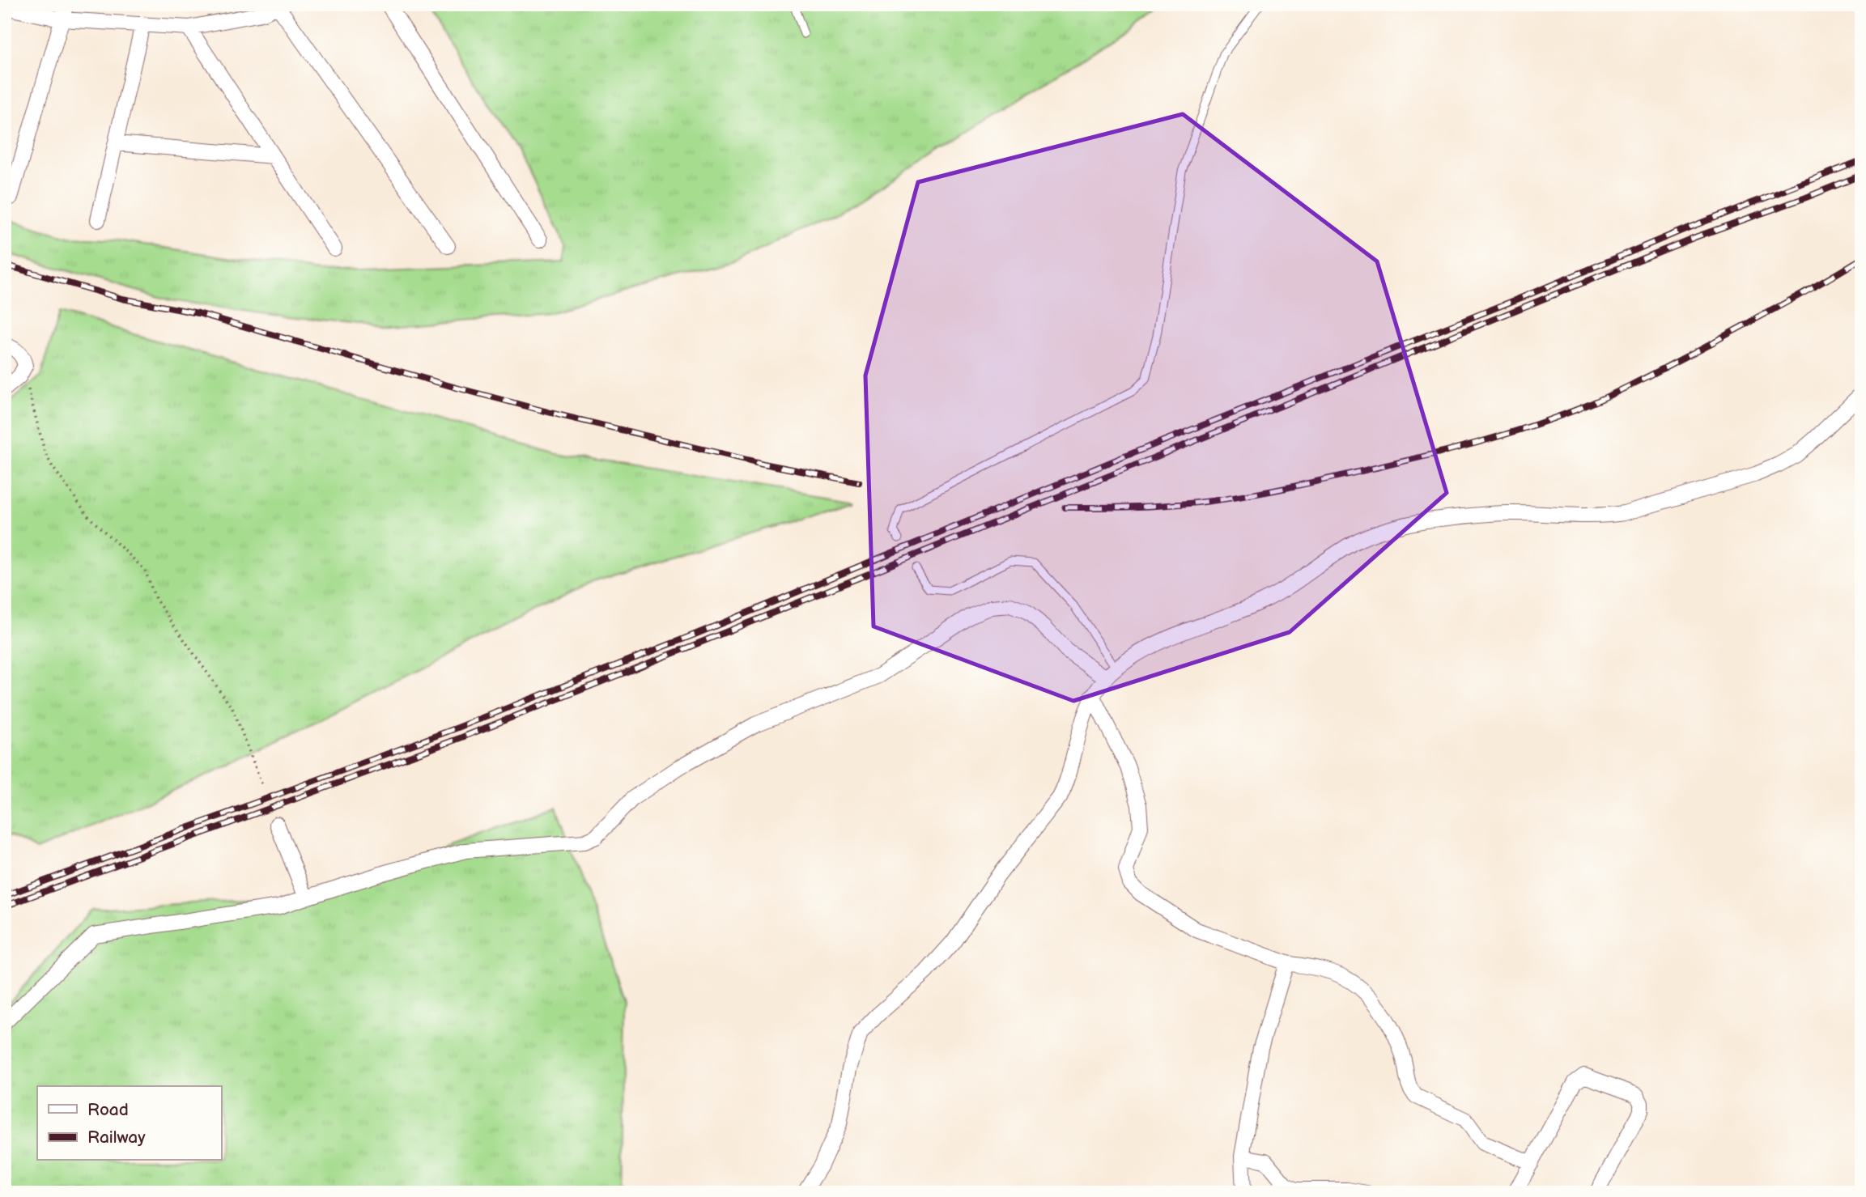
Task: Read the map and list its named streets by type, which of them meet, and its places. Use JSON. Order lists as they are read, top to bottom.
{
  "legend": ["Road", "Railway"]
}
